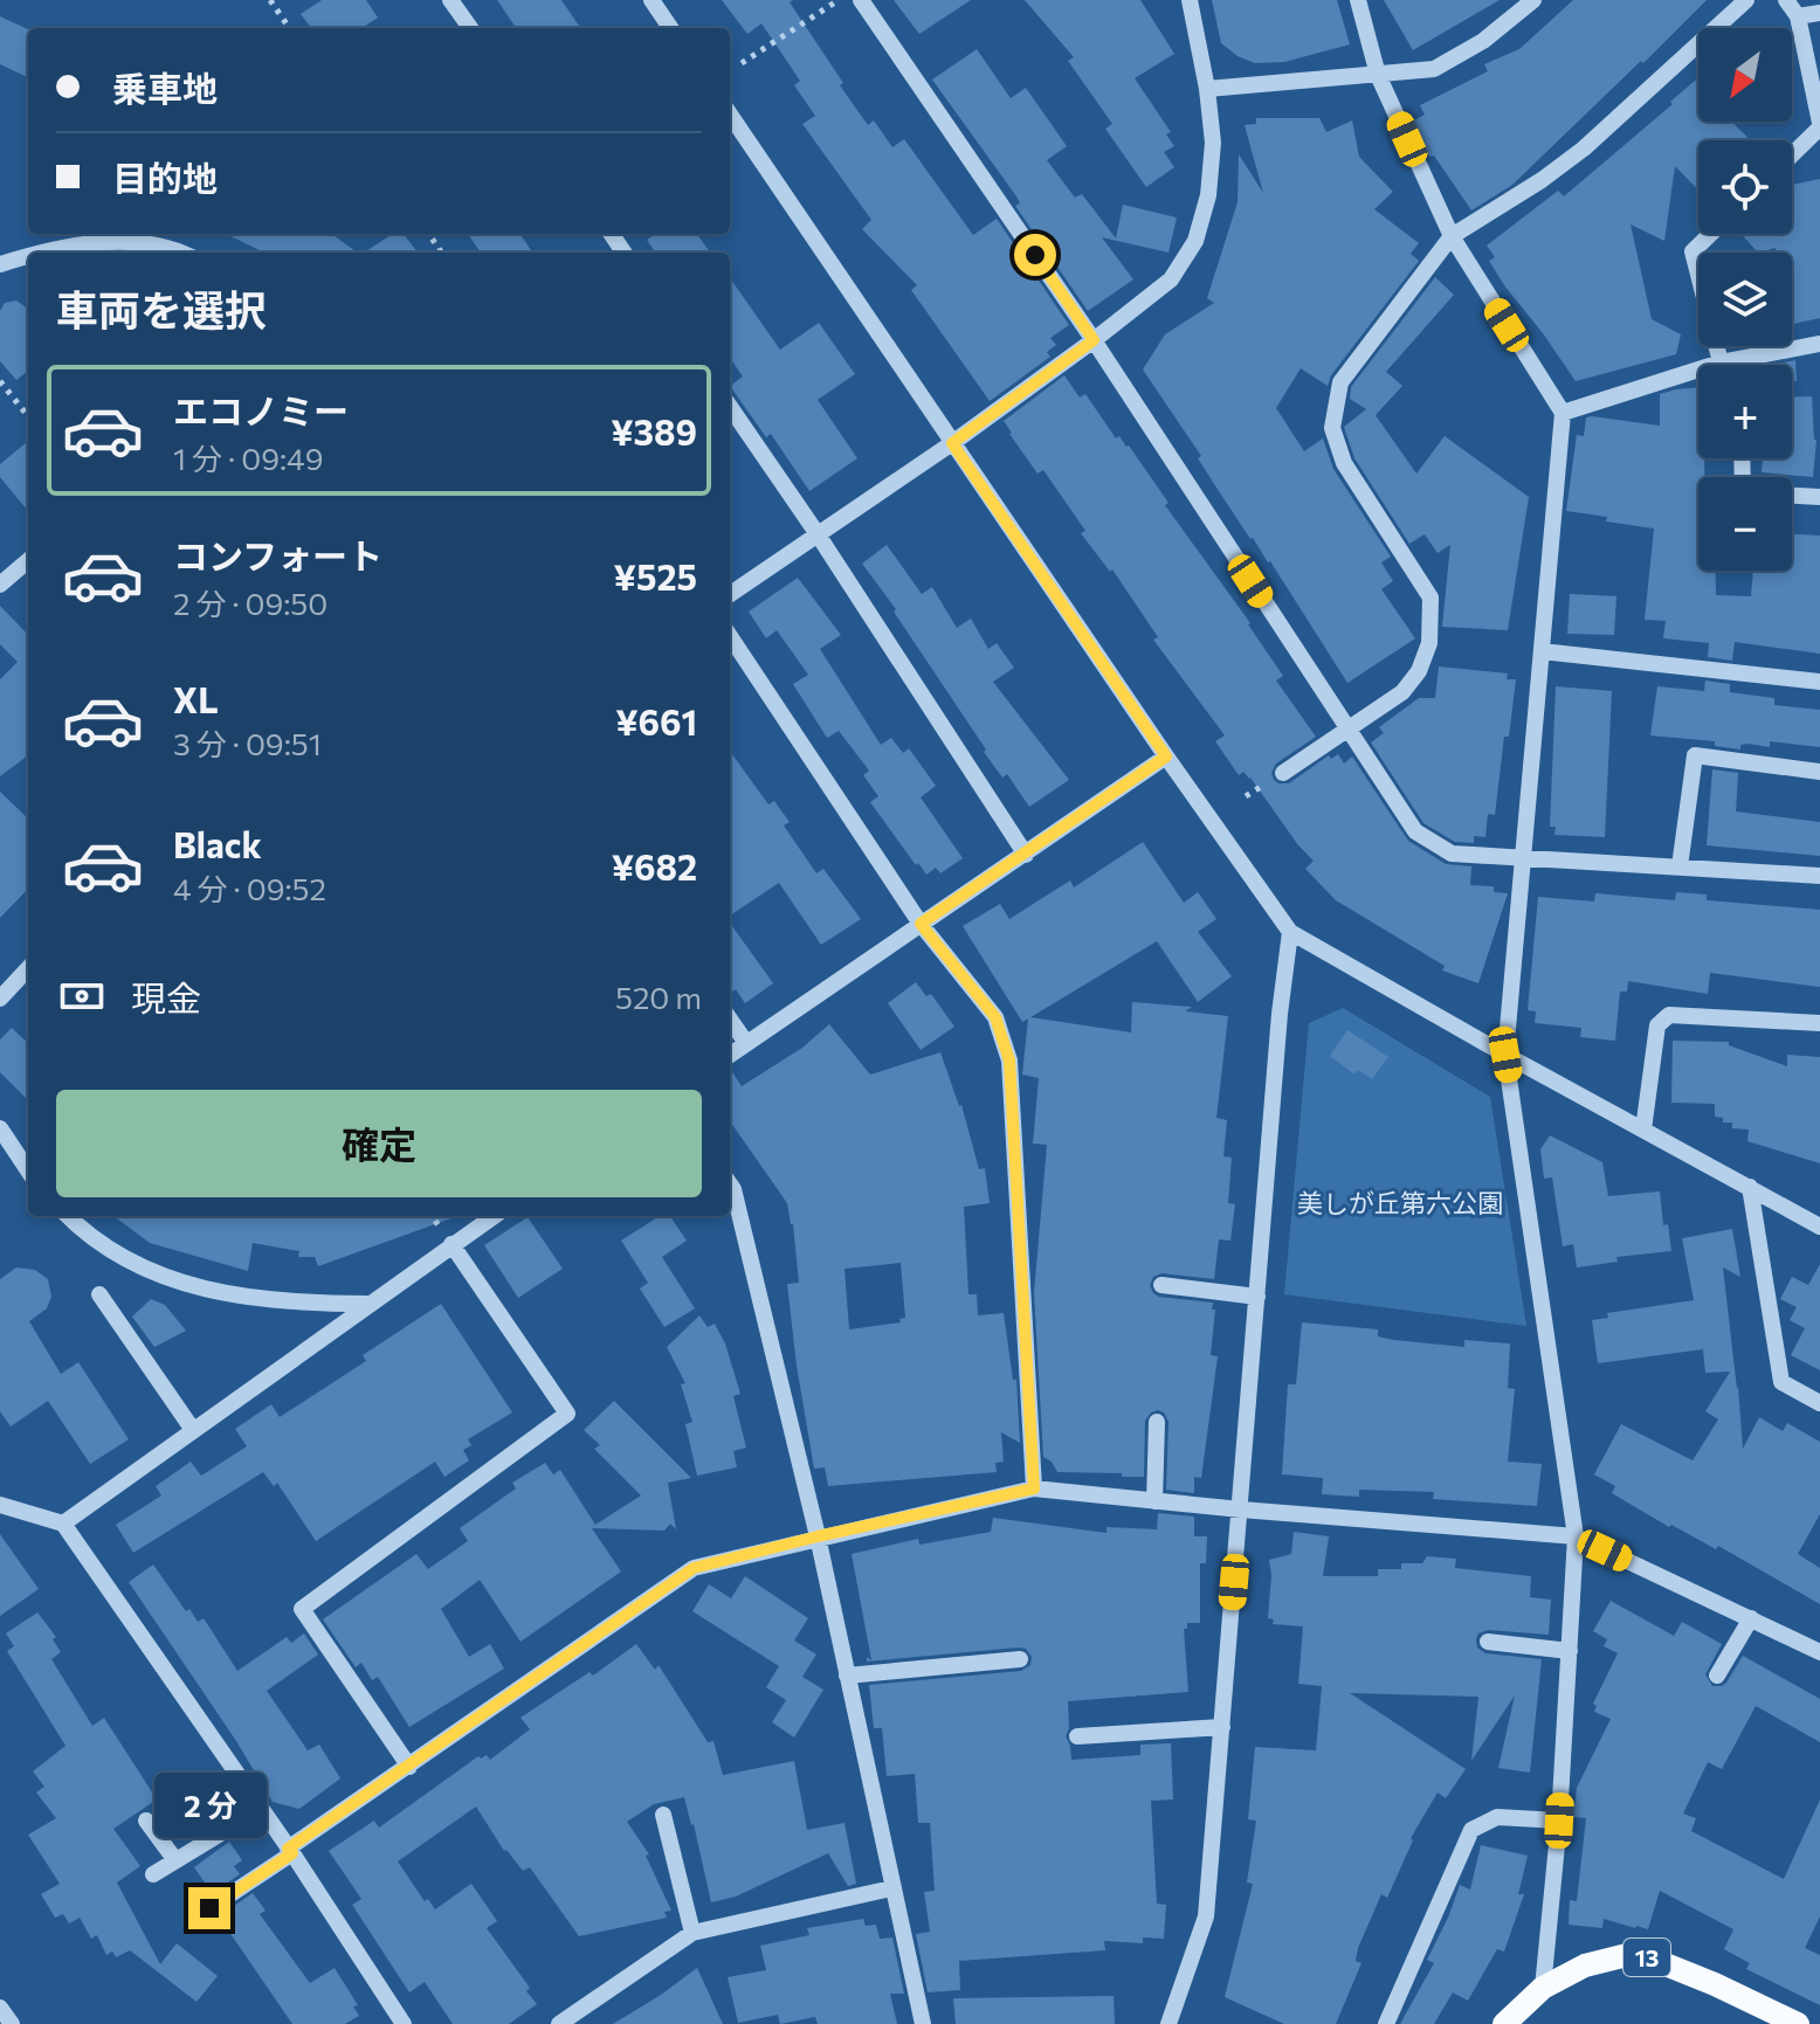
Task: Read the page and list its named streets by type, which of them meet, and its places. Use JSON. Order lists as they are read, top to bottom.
{
  "streets": {
    "main road": ["13"]
  },
  "parks": ["美しが丘第六公園"],
  "north": "bottom left",
  "page": {
    "map_buttons": ["+", "−"],
    "banner": ["乗車地", "目的地"],
    "heading": "車両を選択",
    "list": [
      {
        "name": "エコノミー",
        "note": "1 分 · 09:49",
        "value": "¥389"
      },
      {
        "name": "コンフォート",
        "note": "2 分 · 09:50",
        "value": "¥525"
      },
      {
        "name": "XL",
        "note": "3 分 · 09:51",
        "value": "¥661"
      },
      {
        "name": "Black",
        "note": "4 分 · 09:52",
        "value": "¥682"
      }
    ],
    "pay": ["現金", "520 m"],
    "buttons": "確定",
    "bubble": "2 分"
  }
}
